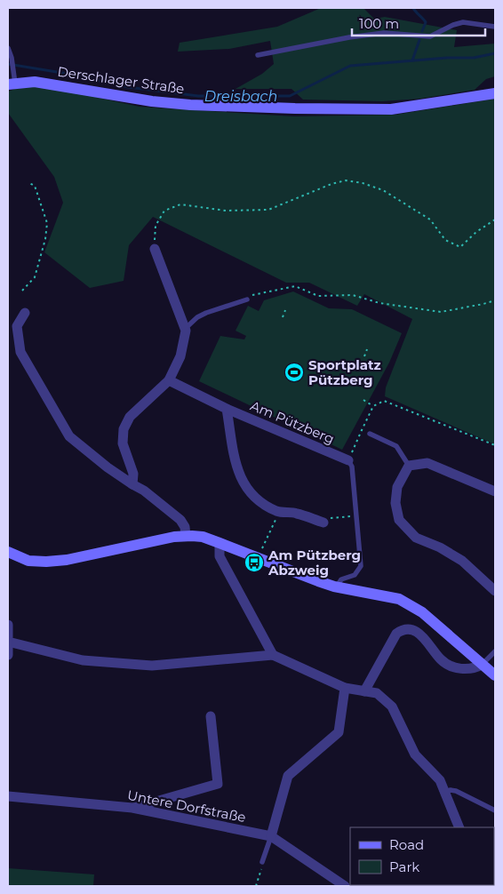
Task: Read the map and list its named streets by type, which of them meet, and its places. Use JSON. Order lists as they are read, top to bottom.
{
  "streets": {
    "main road": ["Derschlager Straße"],
    "street": ["Am Pützberg", "Untere Dorfstraße"]
  },
  "water": ["Dreisbach"],
  "places": {
    "sports": ["Sportplatz Pützberg"],
    "bus stop": ["Am Pützberg Abzweig"]
  },
  "legend": ["Road", "Park"],
  "scale_bar": "100 m"
}
